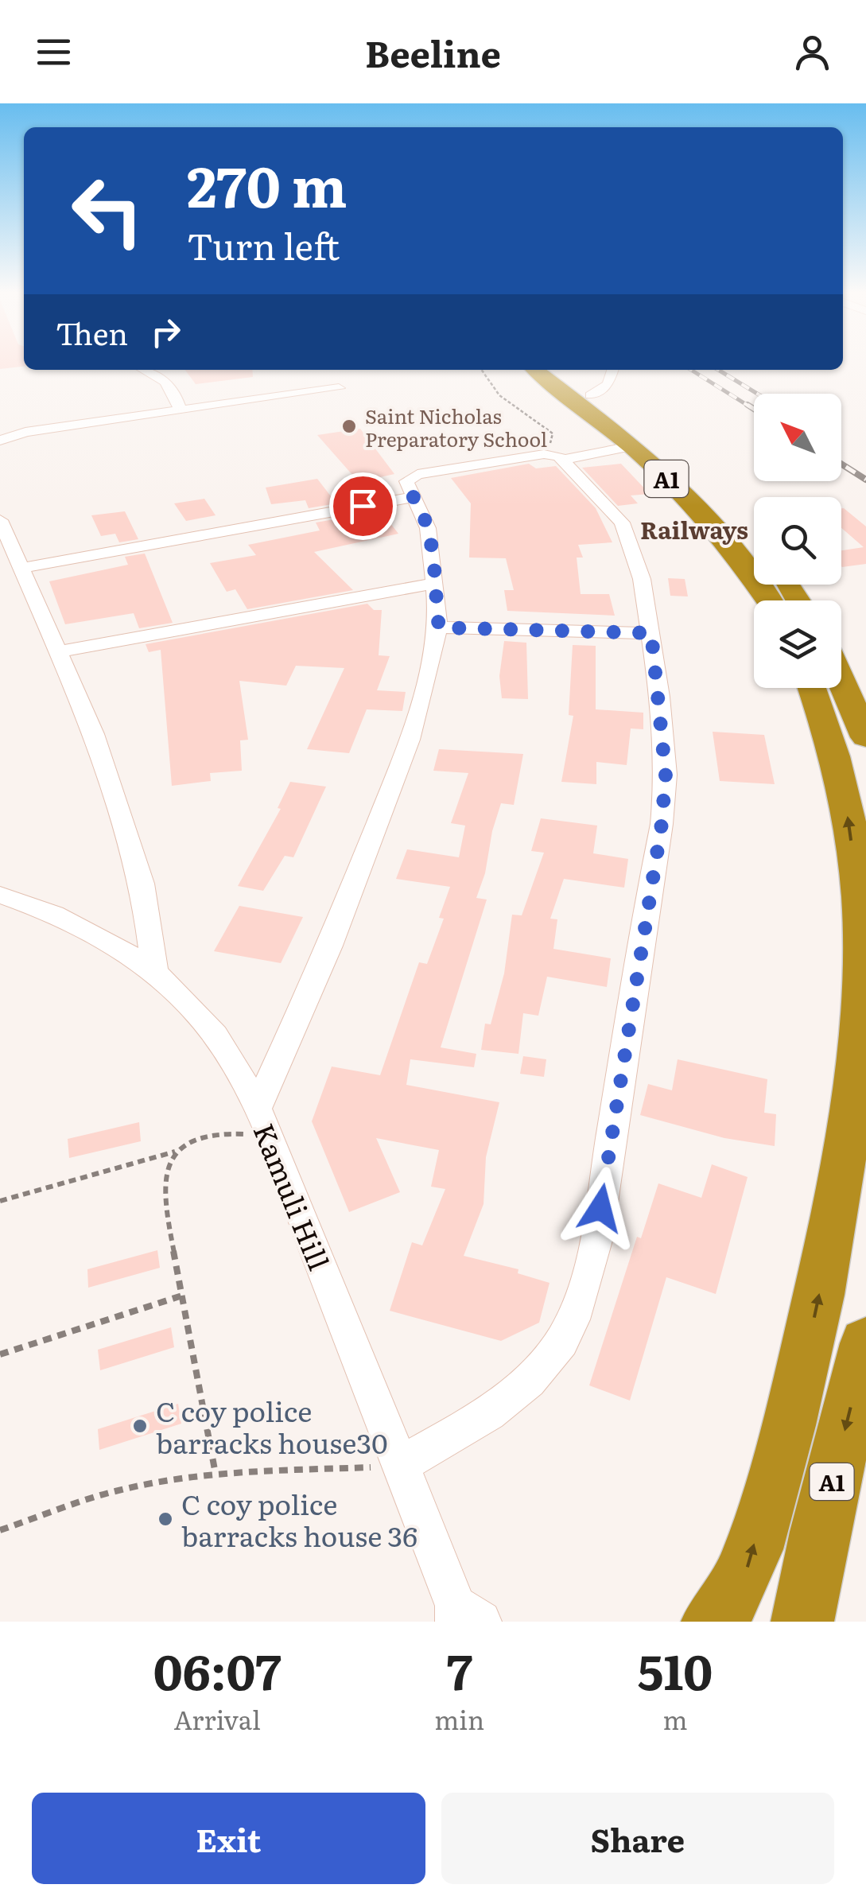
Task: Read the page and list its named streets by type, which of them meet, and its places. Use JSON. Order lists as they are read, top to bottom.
{
  "streets": {
    "highway": ["A1"],
    "street": ["Kamuli Hill"]
  },
  "districts": ["Railways"],
  "places": ["Saint Nicholas Preparatory School", "C coy police barracks house30", "C coy police barracks house 36"],
  "north": "top left",
  "page": {
    "header": "Beeline",
    "turn": ["270 m", "Turn left"],
    "then": "Then",
    "eta": [
      "06:07",
      "Arrival",
      "7",
      "min",
      "510",
      "m"
    ],
    "buttons": ["Exit", "Share"]
  }
}
